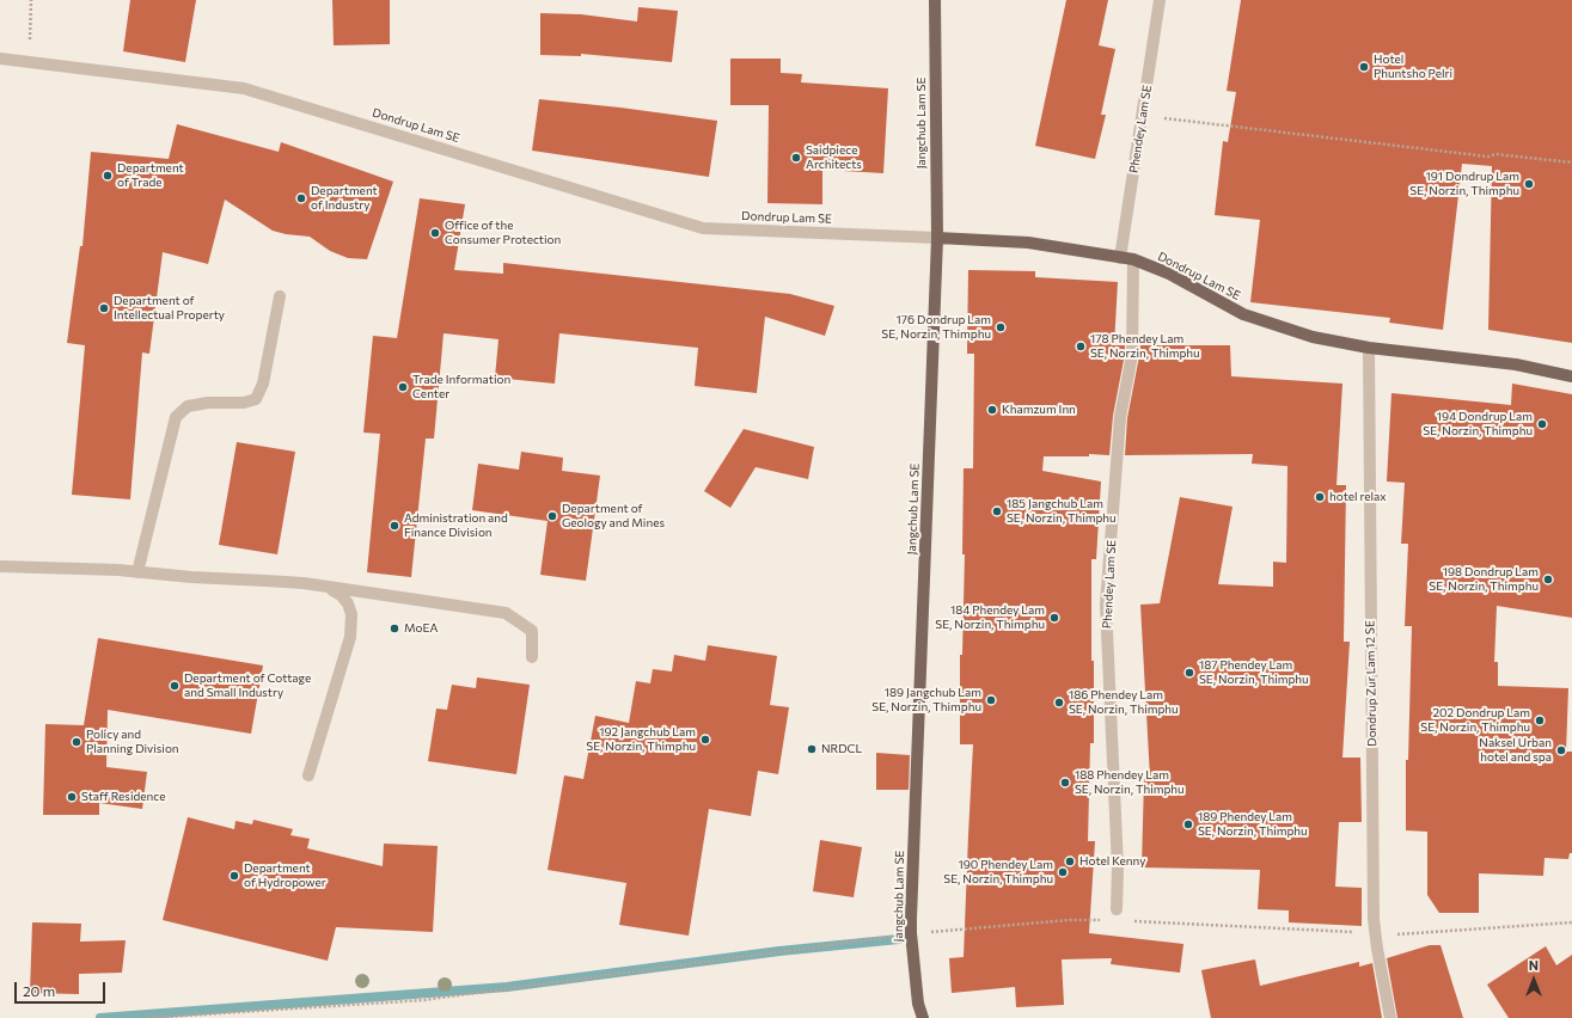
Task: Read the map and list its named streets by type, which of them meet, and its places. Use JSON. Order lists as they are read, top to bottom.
{
  "streets": {
    "main road": ["Jangchub Lam SE", "Dondrup Lam SE"],
    "street": ["Phendey Lam SE", "Dondrup Zur Lam 12 SE"]
  },
  "crossings": [
    ["Jangchub Lam SE", "Dondrup Lam SE"],
    ["Dondrup Lam SE", "Phendey Lam SE"],
    ["Dondrup Lam SE", "Dondrup Zur Lam 12 SE"]
  ],
  "places": [
    "Hotel Phuntsho Pelri",
    "Saidpiece Architects",
    "Department of Trade",
    "191 Dondrup Lam SE, Norzin, Thimphu",
    "Department of Industry",
    "Office of the Consumer Protection",
    "Department of Intellectual Property",
    "176 Dondrup Lam SE, Norzin, Thimphu",
    "178 Phendey Lam SE, Norzin, Thimphu",
    "Trade Information Center",
    "Khamzum Inn",
    "194 Dondrup Lam SE, Norzin, Thimphu",
    "hotel relax",
    "185 Jangchub Lam SE, Norzin, Thimphu",
    "Department of Geology and Mines",
    "Administration and Finance Division",
    "198 Dondrup Lam SE, Norzin, Thimphu",
    "184 Phendey Lam SE, Norzin, Thimphu",
    "MoEA",
    "187 Phendey Lam SE, Norzin, Thimphu",
    "Department of Cottage and Small Industry",
    "189 Jangchub Lam SE, Norzin, Thimphu",
    "186 Phendey Lam SE, Norzin, Thimphu",
    "202 Dondrup Lam SE, Norzin, Thimphu",
    "192 Jangchub Lam SE, Norzin, Thimphu",
    "Policy and Planning Division",
    "NRDCL",
    "Naksel Urban hotel and spa",
    "188 Phendey Lam SE, Norzin, Thimphu",
    "Staff Residence",
    "189 Phendey Lam SE, Norzin, Thimphu",
    "Hotel Kenny",
    "190 Phendey Lam SE, Norzin, Thimphu",
    "Department of Hydropower"
  ],
  "scale_bar": "20 m",
  "north": "top"
}
